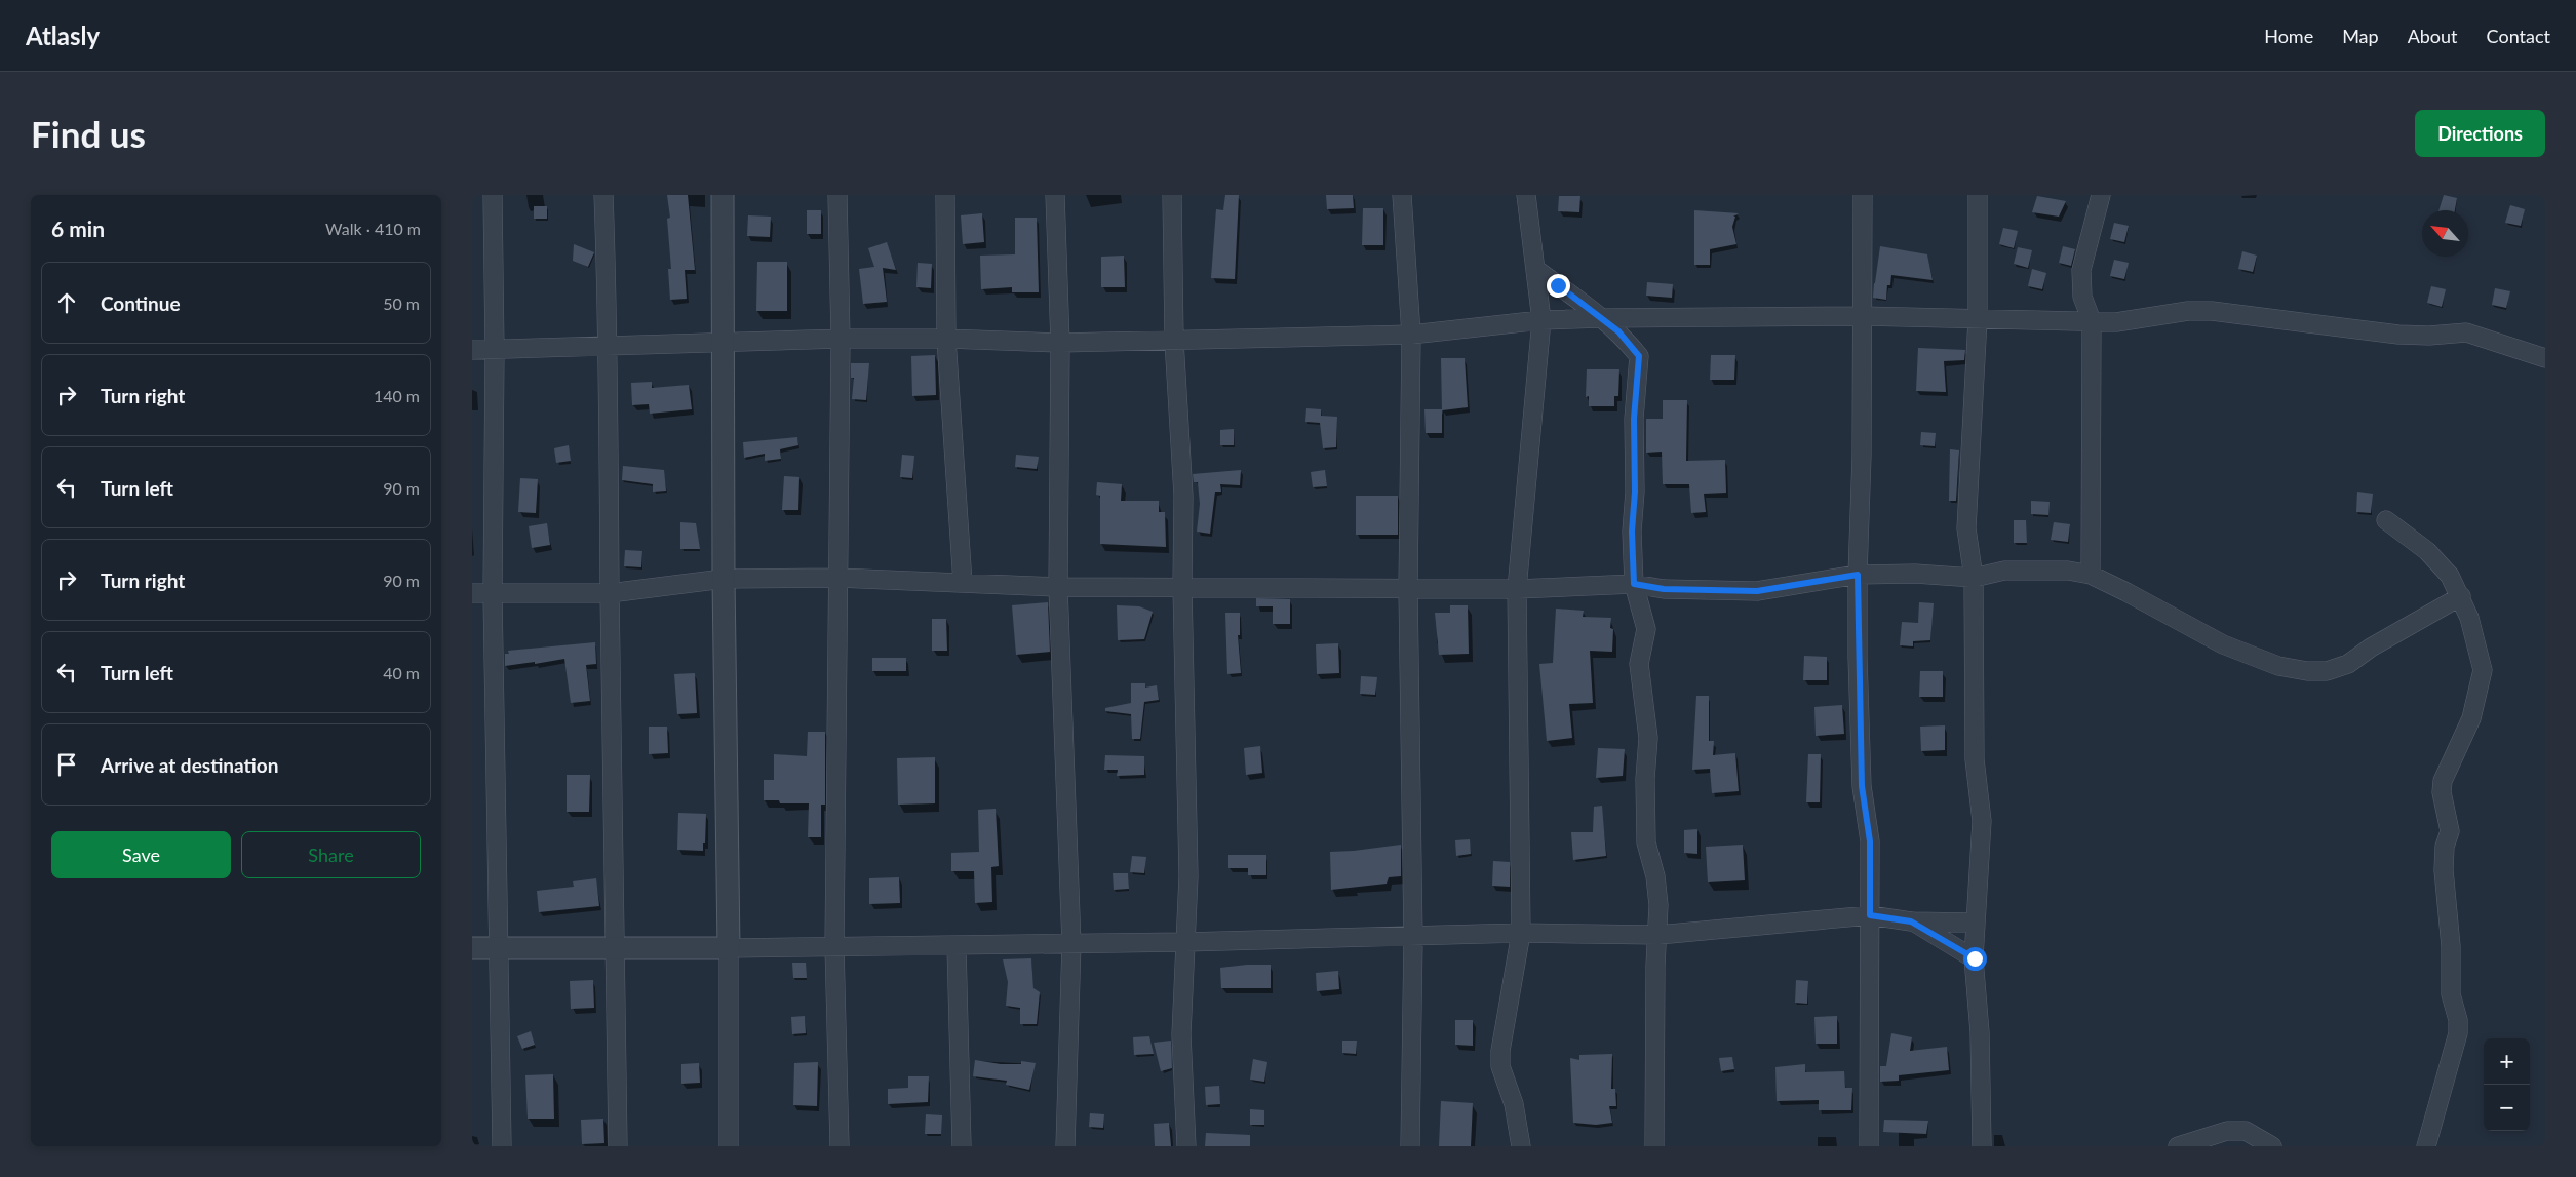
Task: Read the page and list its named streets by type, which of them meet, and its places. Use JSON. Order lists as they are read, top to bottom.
{
  "north": "top left",
  "page": {
    "header": "Atlasly",
    "nav": [
      "Home",
      "Map",
      "About",
      "Contact"
    ],
    "buttons": [
      "Directions",
      ["Save", "Share"]
    ],
    "title": "Find us",
    "heading": ["6 min", "Walk · 410 m"],
    "list": [
      ["Continue", "50 m"],
      ["Turn right", "140 m"],
      ["Turn left", "90 m"],
      ["Turn right", "90 m"],
      ["Turn left", "40 m"],
      "Arrive at destination"
    ],
    "map_buttons": ["+", "−"]
  }
}
